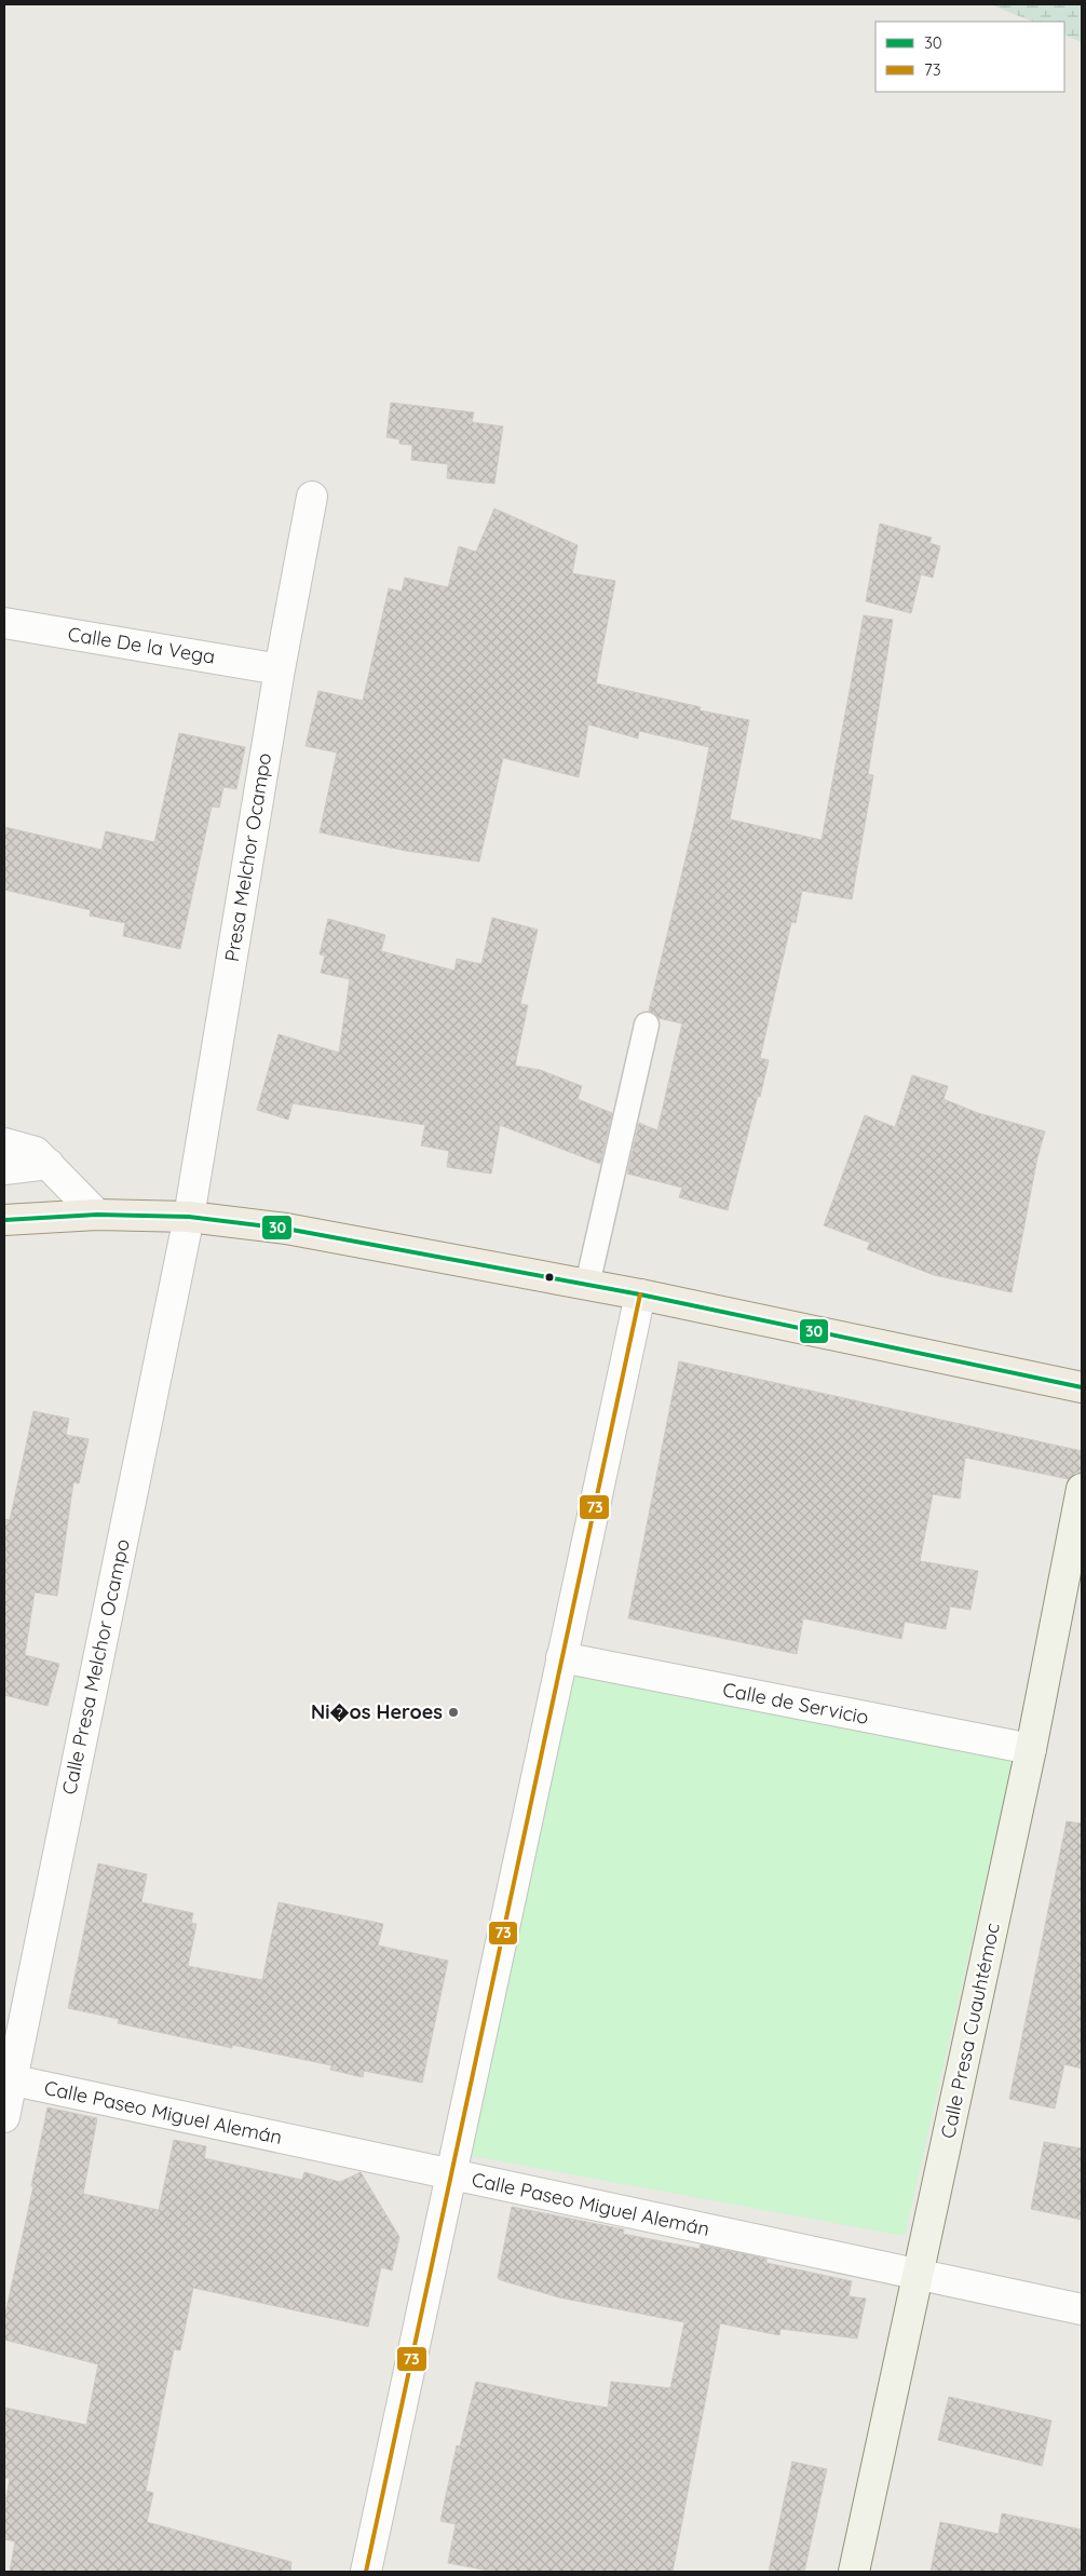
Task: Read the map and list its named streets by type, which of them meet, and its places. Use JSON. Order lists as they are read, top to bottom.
{
  "streets": {
    "street": [
      "Calle De la Vega",
      "Presa Melchor Ocampo",
      "Calle Presa Melchor Ocampo",
      "Calle de Servicio",
      "Calle Presa Cuauhtémoc",
      "Calle Paseo Miguel Alemán"
    ]
  },
  "crossings": [
    ["Calle De la Vega", "Presa Melchor Ocampo"],
    ["Presa Melchor Ocampo", "Calle Presa Melchor Ocampo"],
    ["Calle Presa Melchor Ocampo", "Calle Paseo Miguel Alemán"],
    ["Calle de Servicio", "Calle Presa Cuauhtémoc"],
    ["Calle Presa Cuauhtémoc", "Calle Paseo Miguel Alemán"]
  ],
  "places": ["Ni�os Heroes"],
  "lines": ["transit line 30", "transit line 73"],
  "legend": ["30", "73"]
}
